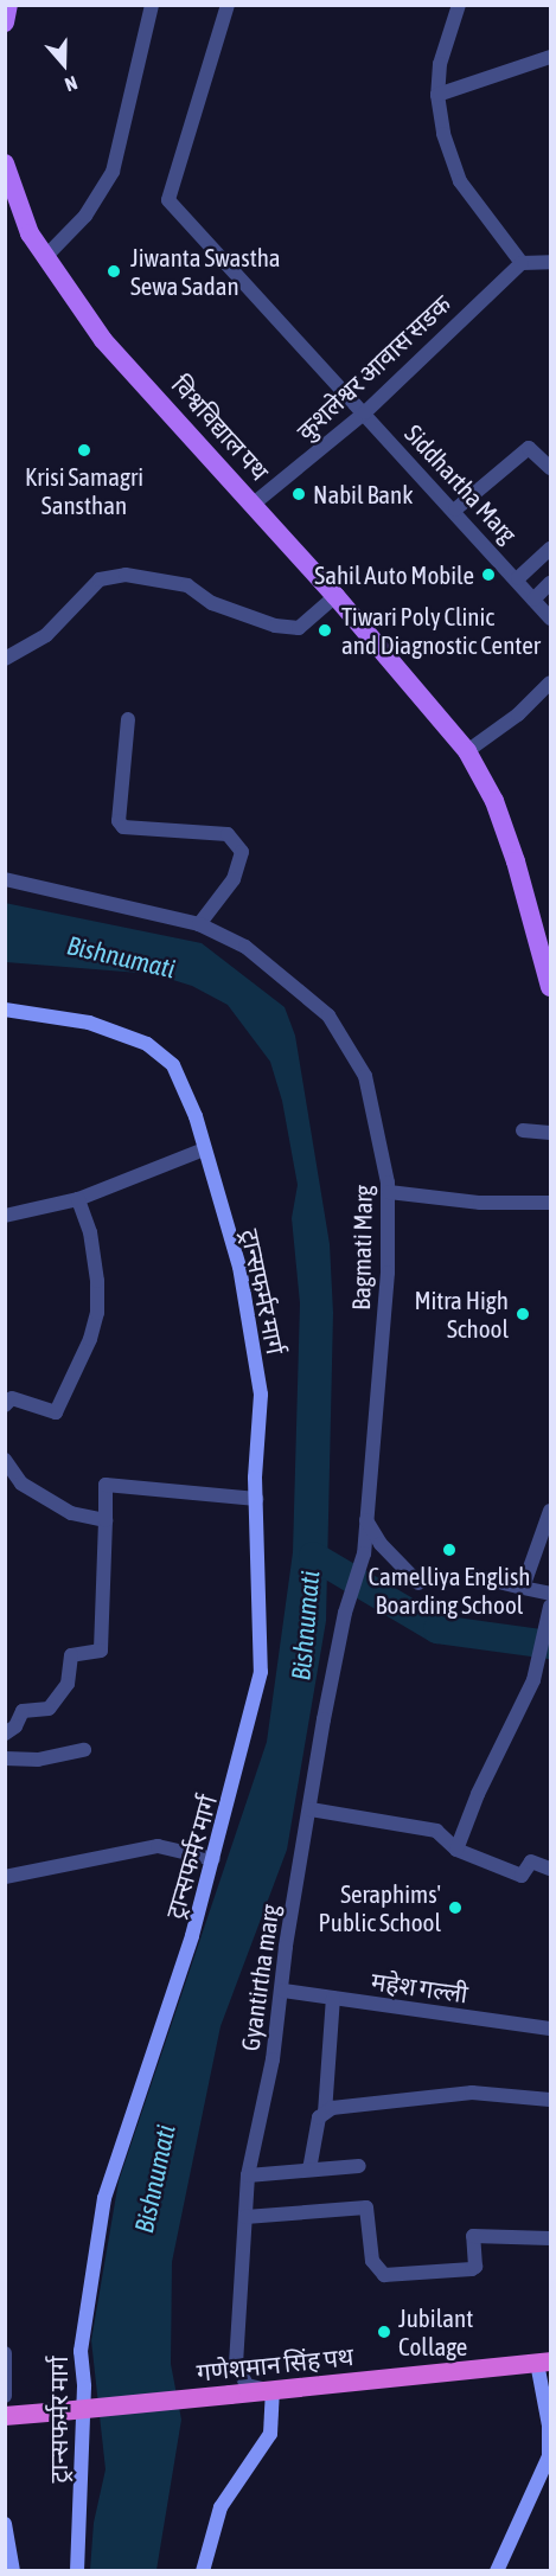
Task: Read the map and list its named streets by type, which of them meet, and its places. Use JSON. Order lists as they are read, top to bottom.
{
  "streets": {
    "highway": ["गणेशमान सिंह पथ"],
    "main road": ["विश्वविद्याल पथ", "ट्रान्सफर्मर मार्ग"],
    "street": [
      "कुशलेश्वर आवास सडक",
      "Siddhartha Marg",
      "Bagmati Marg",
      "Gyantirtha marg",
      "महेश गल्ली"
    ]
  },
  "crossings": [
    ["कुशलेश्वर आवास सडक", "विश्वविद्याल पथ"],
    ["कुशलेश्वर आवास सडक", "Siddhartha Marg"],
    ["Bagmati Marg", "Gyantirtha marg"],
    ["Gyantirtha marg", "महेश गल्ली"],
    ["Gyantirtha marg", "गणेशमान सिंह पथ"]
  ],
  "water": ["Bishnumati"],
  "places": [
    "Jiwanta Swastha Sewa Sadan",
    "Krisi Samagri Sansthan",
    "Nabil Bank",
    "Sahil Auto Mobile",
    "Tiwari Poly Clinic and Diagnostic Center",
    "Mitra High School",
    "Camelliya English Boarding School",
    "Seraphims' Public School",
    "Jubilant Collage"
  ],
  "north": "bottom"
}
